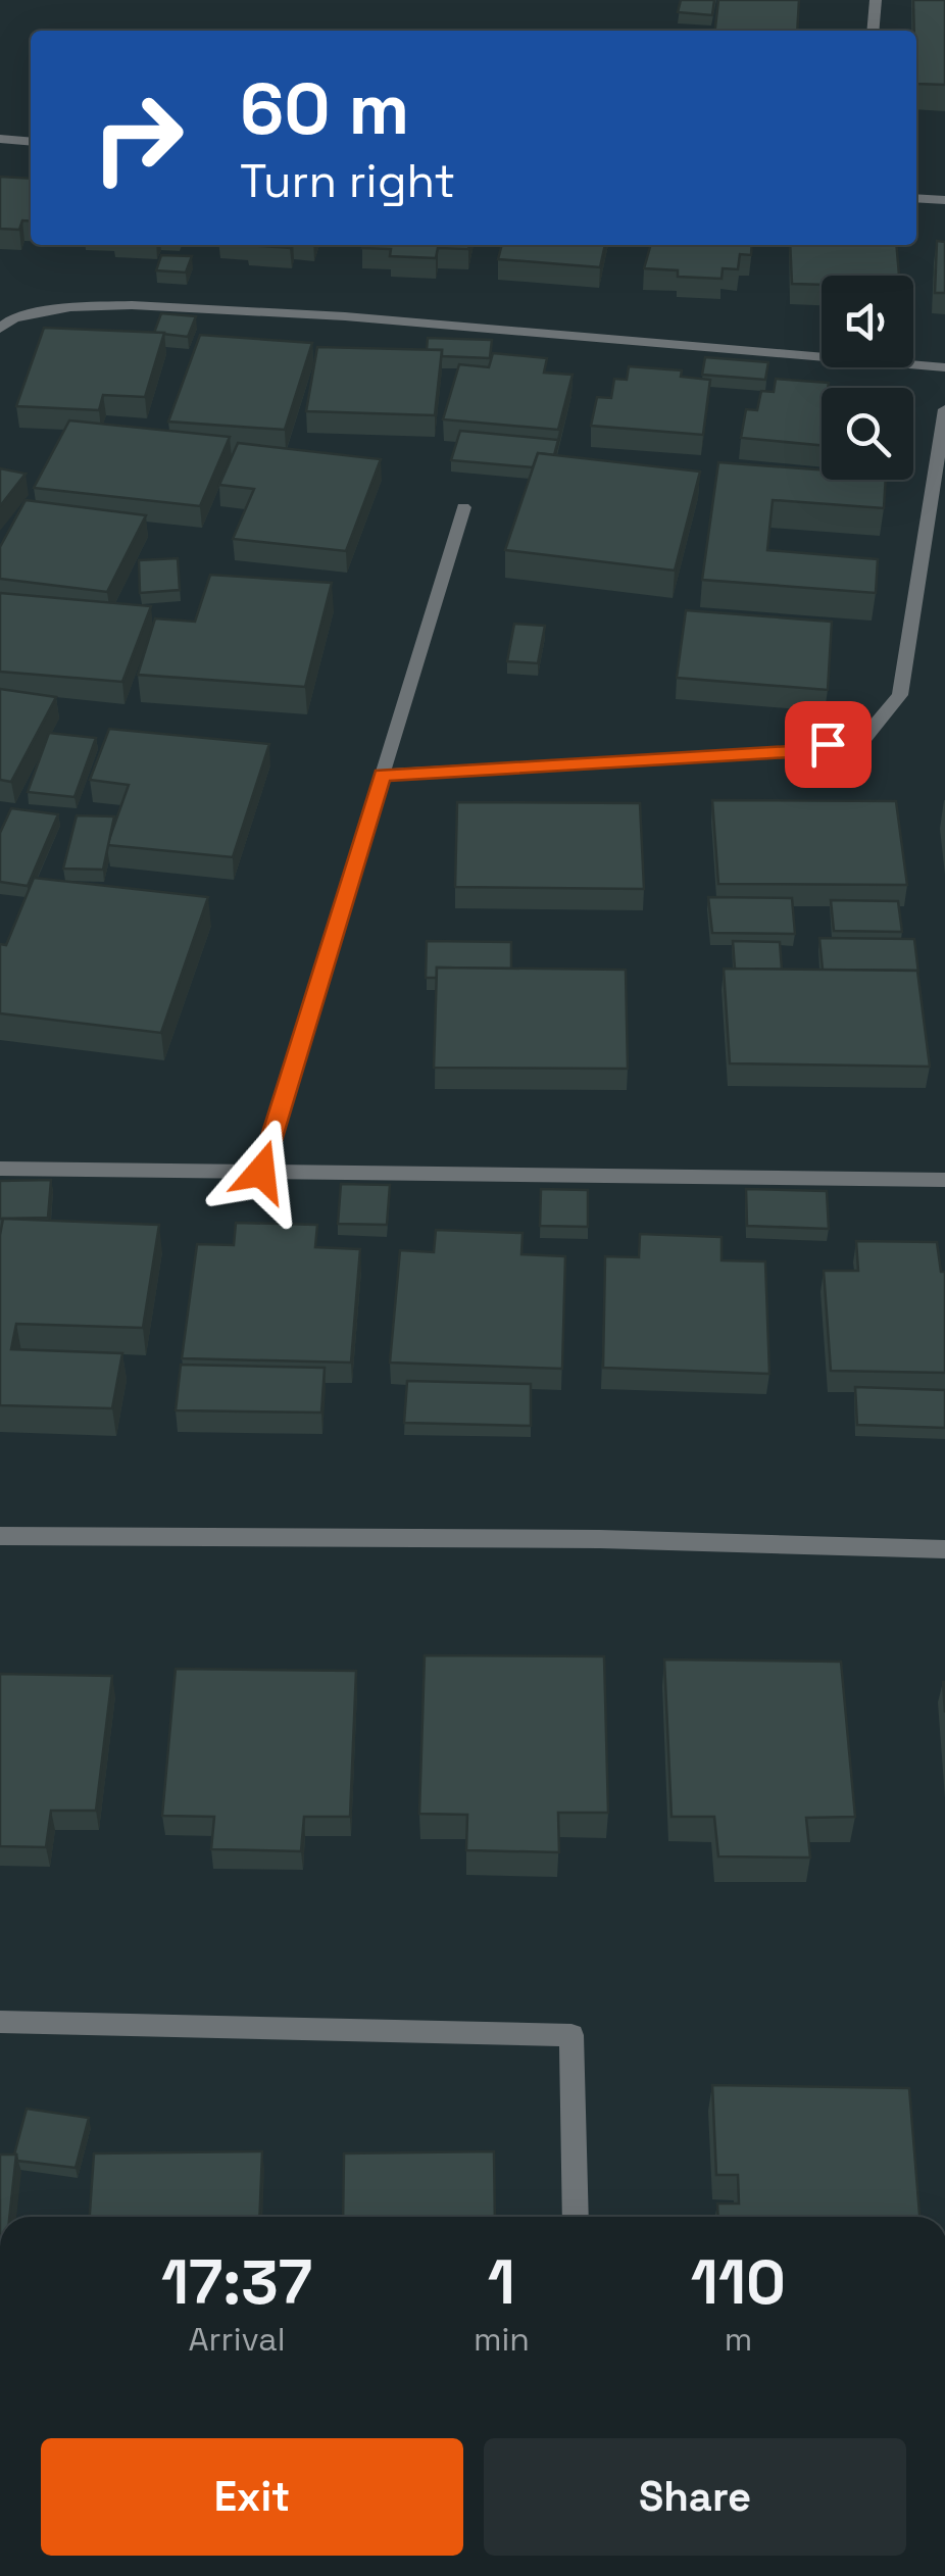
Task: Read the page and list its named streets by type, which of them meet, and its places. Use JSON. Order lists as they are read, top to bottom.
{
  "page": {
    "turn": ["60 m", "Turn right"],
    "eta": [
      "17:37",
      "Arrival",
      "1",
      "min",
      "110",
      "m"
    ],
    "buttons": ["Exit", "Share"]
  }
}
